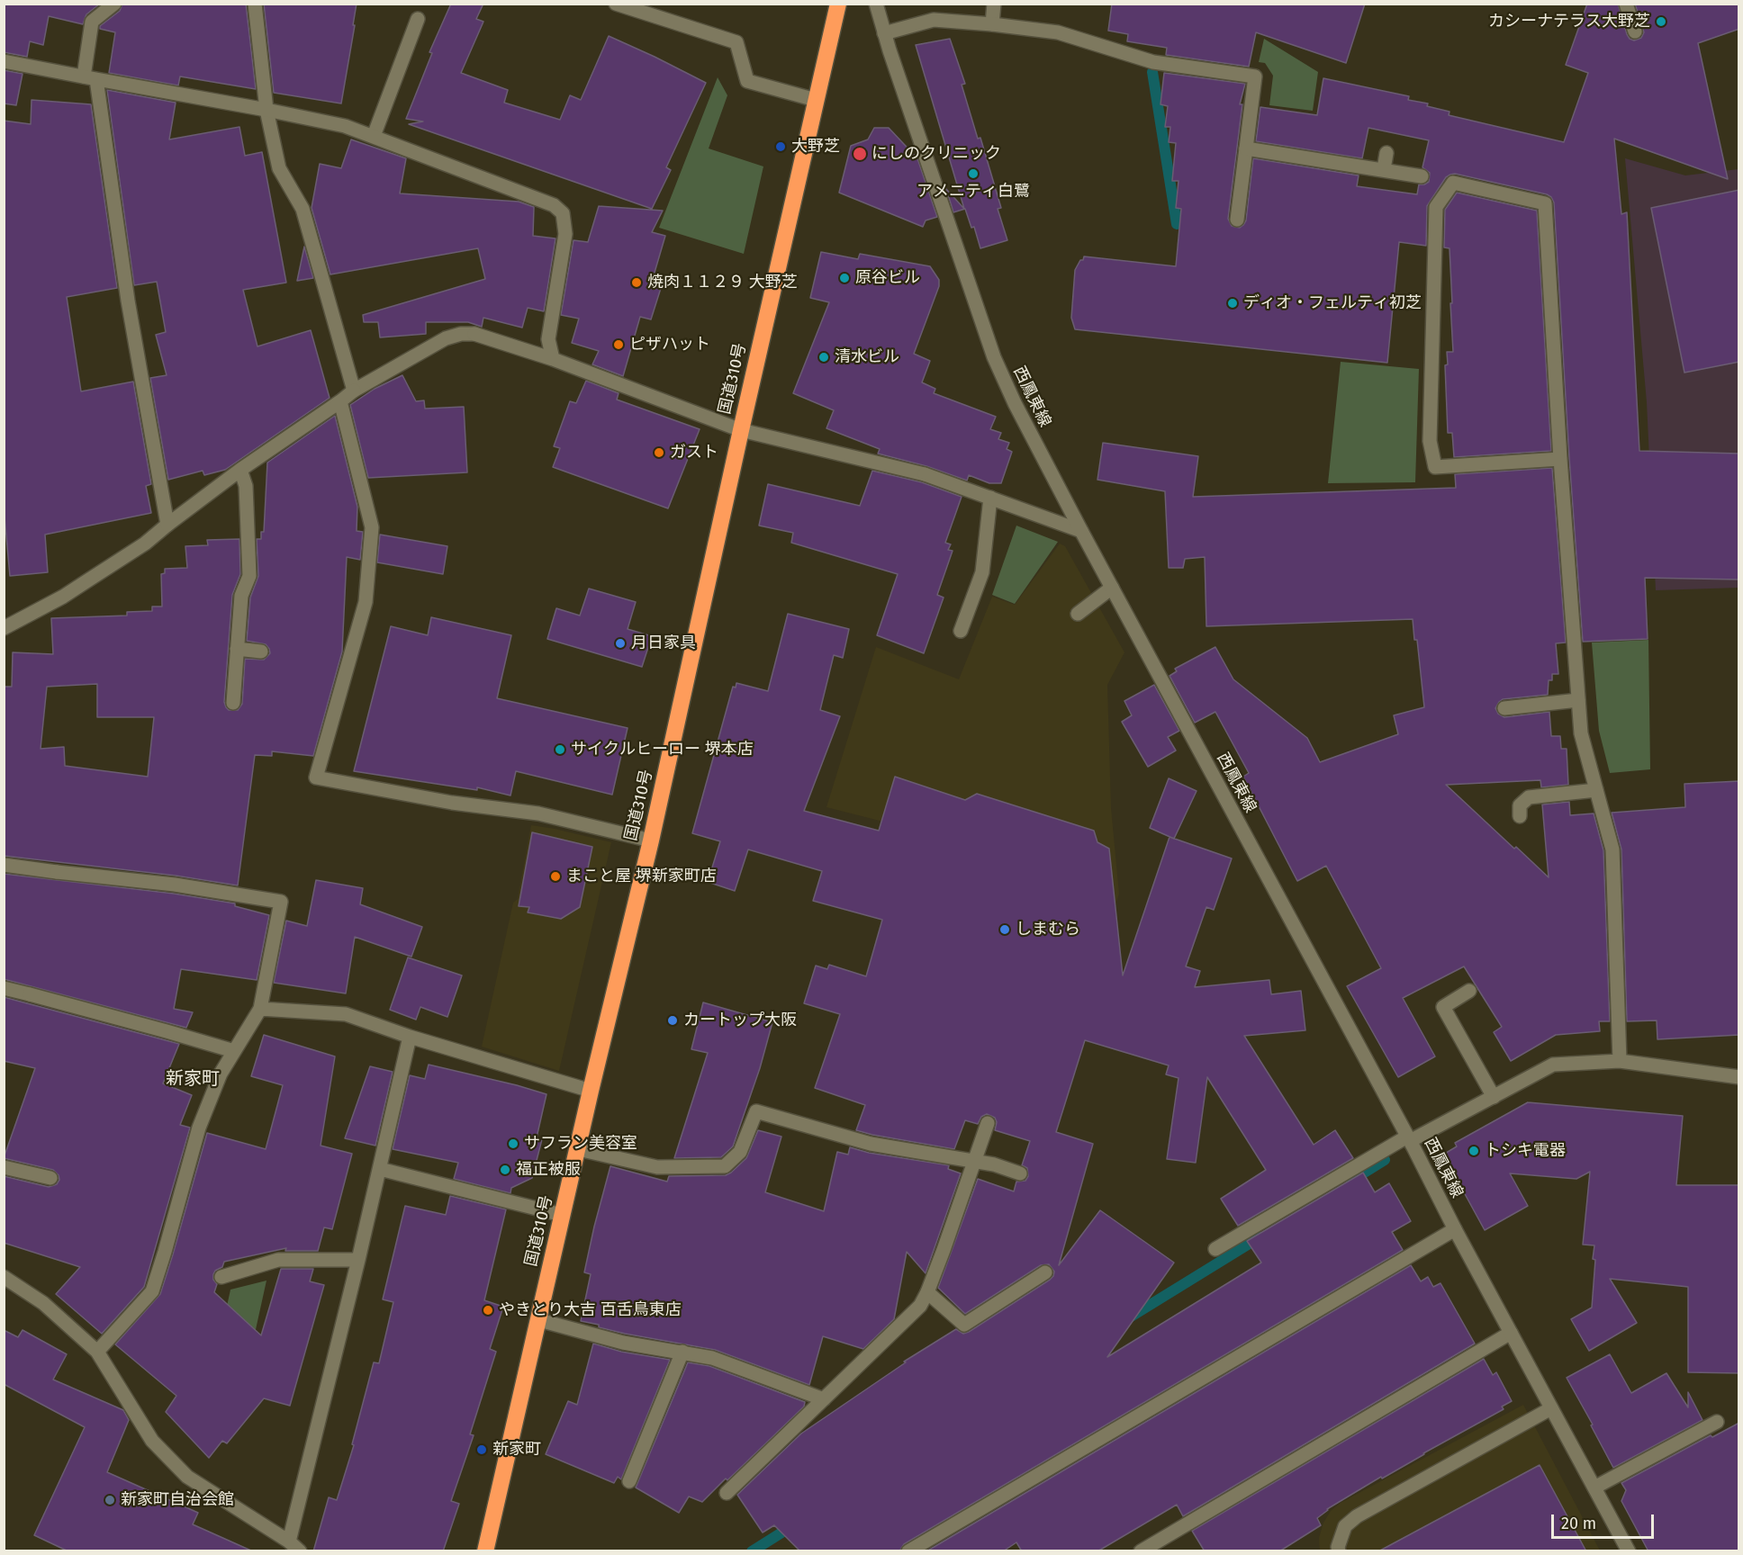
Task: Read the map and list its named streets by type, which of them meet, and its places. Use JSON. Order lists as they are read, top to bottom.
{
  "streets": {
    "highway": ["国道310号"],
    "street": ["西鳳東線"]
  },
  "districts": ["新家町"],
  "places": [
    "カシーナテラス大野芝",
    "大野芝",
    "にしのクリニック",
    "アメニティ白鷺",
    "原谷ビル",
    "焼肉１１２９ 大野芝",
    "ディオ・フェルティ初芝",
    "ピザハット",
    "清水ビル",
    "ガスト",
    "月日家具",
    "サイクルヒーロー 堺本店",
    "まこと屋 堺新家町店",
    "しまむら",
    "カートップ大阪",
    "サフラン美容室",
    "トシキ電器",
    "福正被服",
    "やきとり大吉 百舌鳥東店",
    "新家町",
    "新家町自治会館"
  ],
  "scale_bar": "20 m"
}
